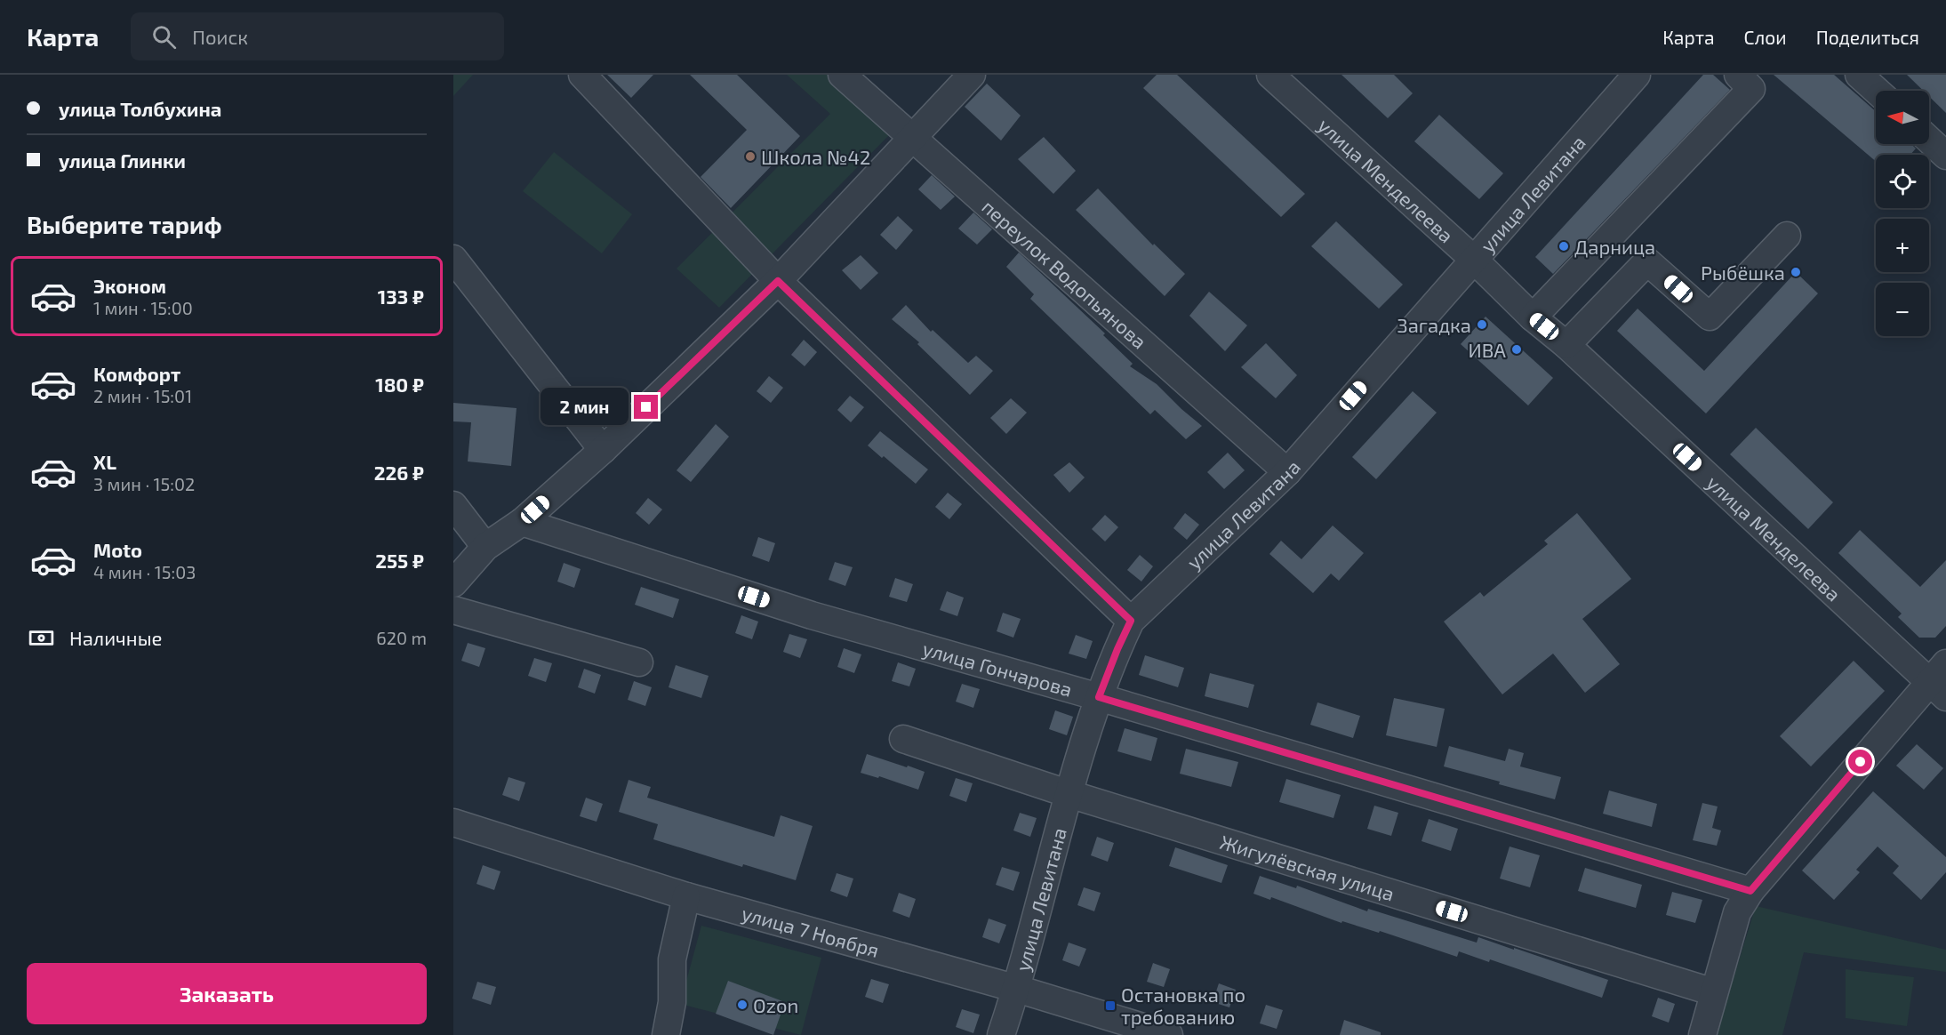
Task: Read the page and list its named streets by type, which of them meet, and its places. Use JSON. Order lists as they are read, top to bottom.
{
  "streets": {
    "street": [
      "улица Менделеева",
      "улица Левитана",
      "переулок Водопьянова",
      "улица Гончарова",
      "Жигулёвская улица",
      "улица 7 Ноября"
    ]
  },
  "crossings": [
    ["улица Менделеева", "улица Левитана"],
    ["улица Левитана", "переулок Водопьянова"],
    ["улица Левитана", "улица Гончарова"],
    ["улица Левитана", "Жигулёвская улица"],
    ["улица Левитана", "улица 7 Ноября"]
  ],
  "places": {
    "other": [
      "Школа №42",
      "Дарница",
      "Рыбёшка",
      "Загадка",
      "ИВА",
      "Ozon"
    ],
    "transit": ["Остановка по требованию"]
  },
  "north": "left",
  "page": {
    "header": "Карта",
    "search": "Поиск",
    "nav": ["Карта", "Слои", "Поделиться"],
    "banner": ["улица Толбухина", "улица Глинки"],
    "map_buttons": ["+", "−"],
    "heading": "Выберите тариф",
    "list": [
      {
        "name": "Эконом",
        "note": "1 мин · 15:00",
        "value": "133 ₽"
      },
      {
        "name": "Комфорт",
        "note": "2 мин · 15:01",
        "value": "180 ₽"
      },
      {
        "name": "XL",
        "note": "3 мин · 15:02",
        "value": "226 ₽"
      },
      {
        "name": "Moto",
        "note": "4 мин · 15:03",
        "value": "255 ₽"
      }
    ],
    "bubble": "2 мин",
    "pay": ["Наличные", "620 m"],
    "buttons": "Заказать"
  }
}
